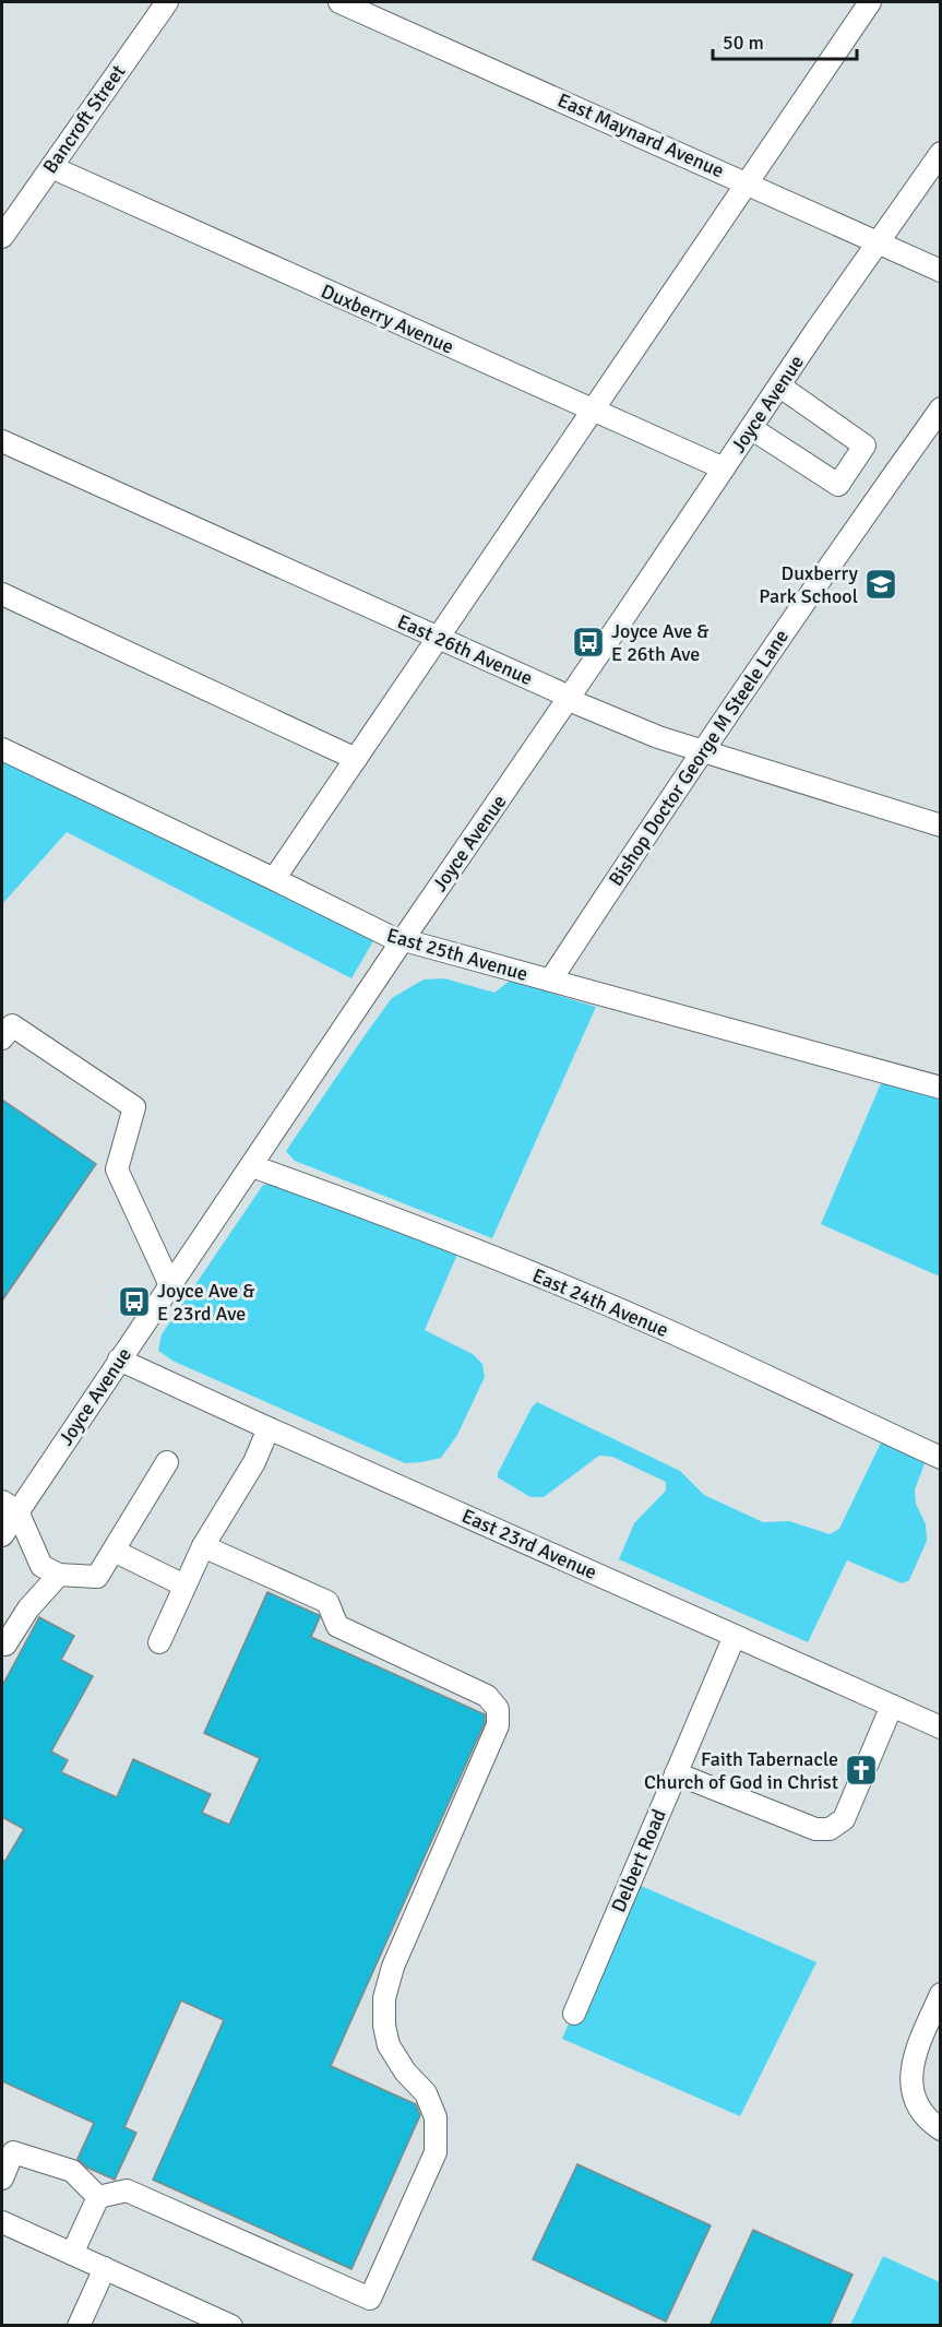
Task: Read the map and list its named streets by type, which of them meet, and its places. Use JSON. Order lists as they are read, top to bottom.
{
  "streets": {
    "street": [
      "Bancroft Street",
      "East Maynard Avenue",
      "Duxberry Avenue",
      "Joyce Avenue",
      "East 26th Avenue",
      "Bishop Doctor George M Steele Lane",
      "East 25th Avenue",
      "East 24th Avenue",
      "East 23rd Avenue",
      "Delbert Road"
    ]
  },
  "crossings": [
    ["Bancroft Street", "Duxberry Avenue"],
    ["East Maynard Avenue", "Joyce Avenue"],
    ["Duxberry Avenue", "Joyce Avenue"],
    ["Joyce Avenue", "East 26th Avenue"],
    ["Joyce Avenue", "East 25th Avenue"],
    ["Joyce Avenue", "East 24th Avenue"],
    ["Joyce Avenue", "East 23rd Avenue"],
    ["East 26th Avenue", "Bishop Doctor George M Steele Lane"],
    ["Bishop Doctor George M Steele Lane", "East 25th Avenue"],
    ["East 23rd Avenue", "Delbert Road"]
  ],
  "places": {
    "school or university": ["Duxberry Park School"],
    "bus stop": ["Joyce Ave & E 26th Ave", "Joyce Ave & E 23rd Ave"],
    "church": ["Faith Tabernacle Church of God in Christ"]
  },
  "scale_bar": "50 m"
}
